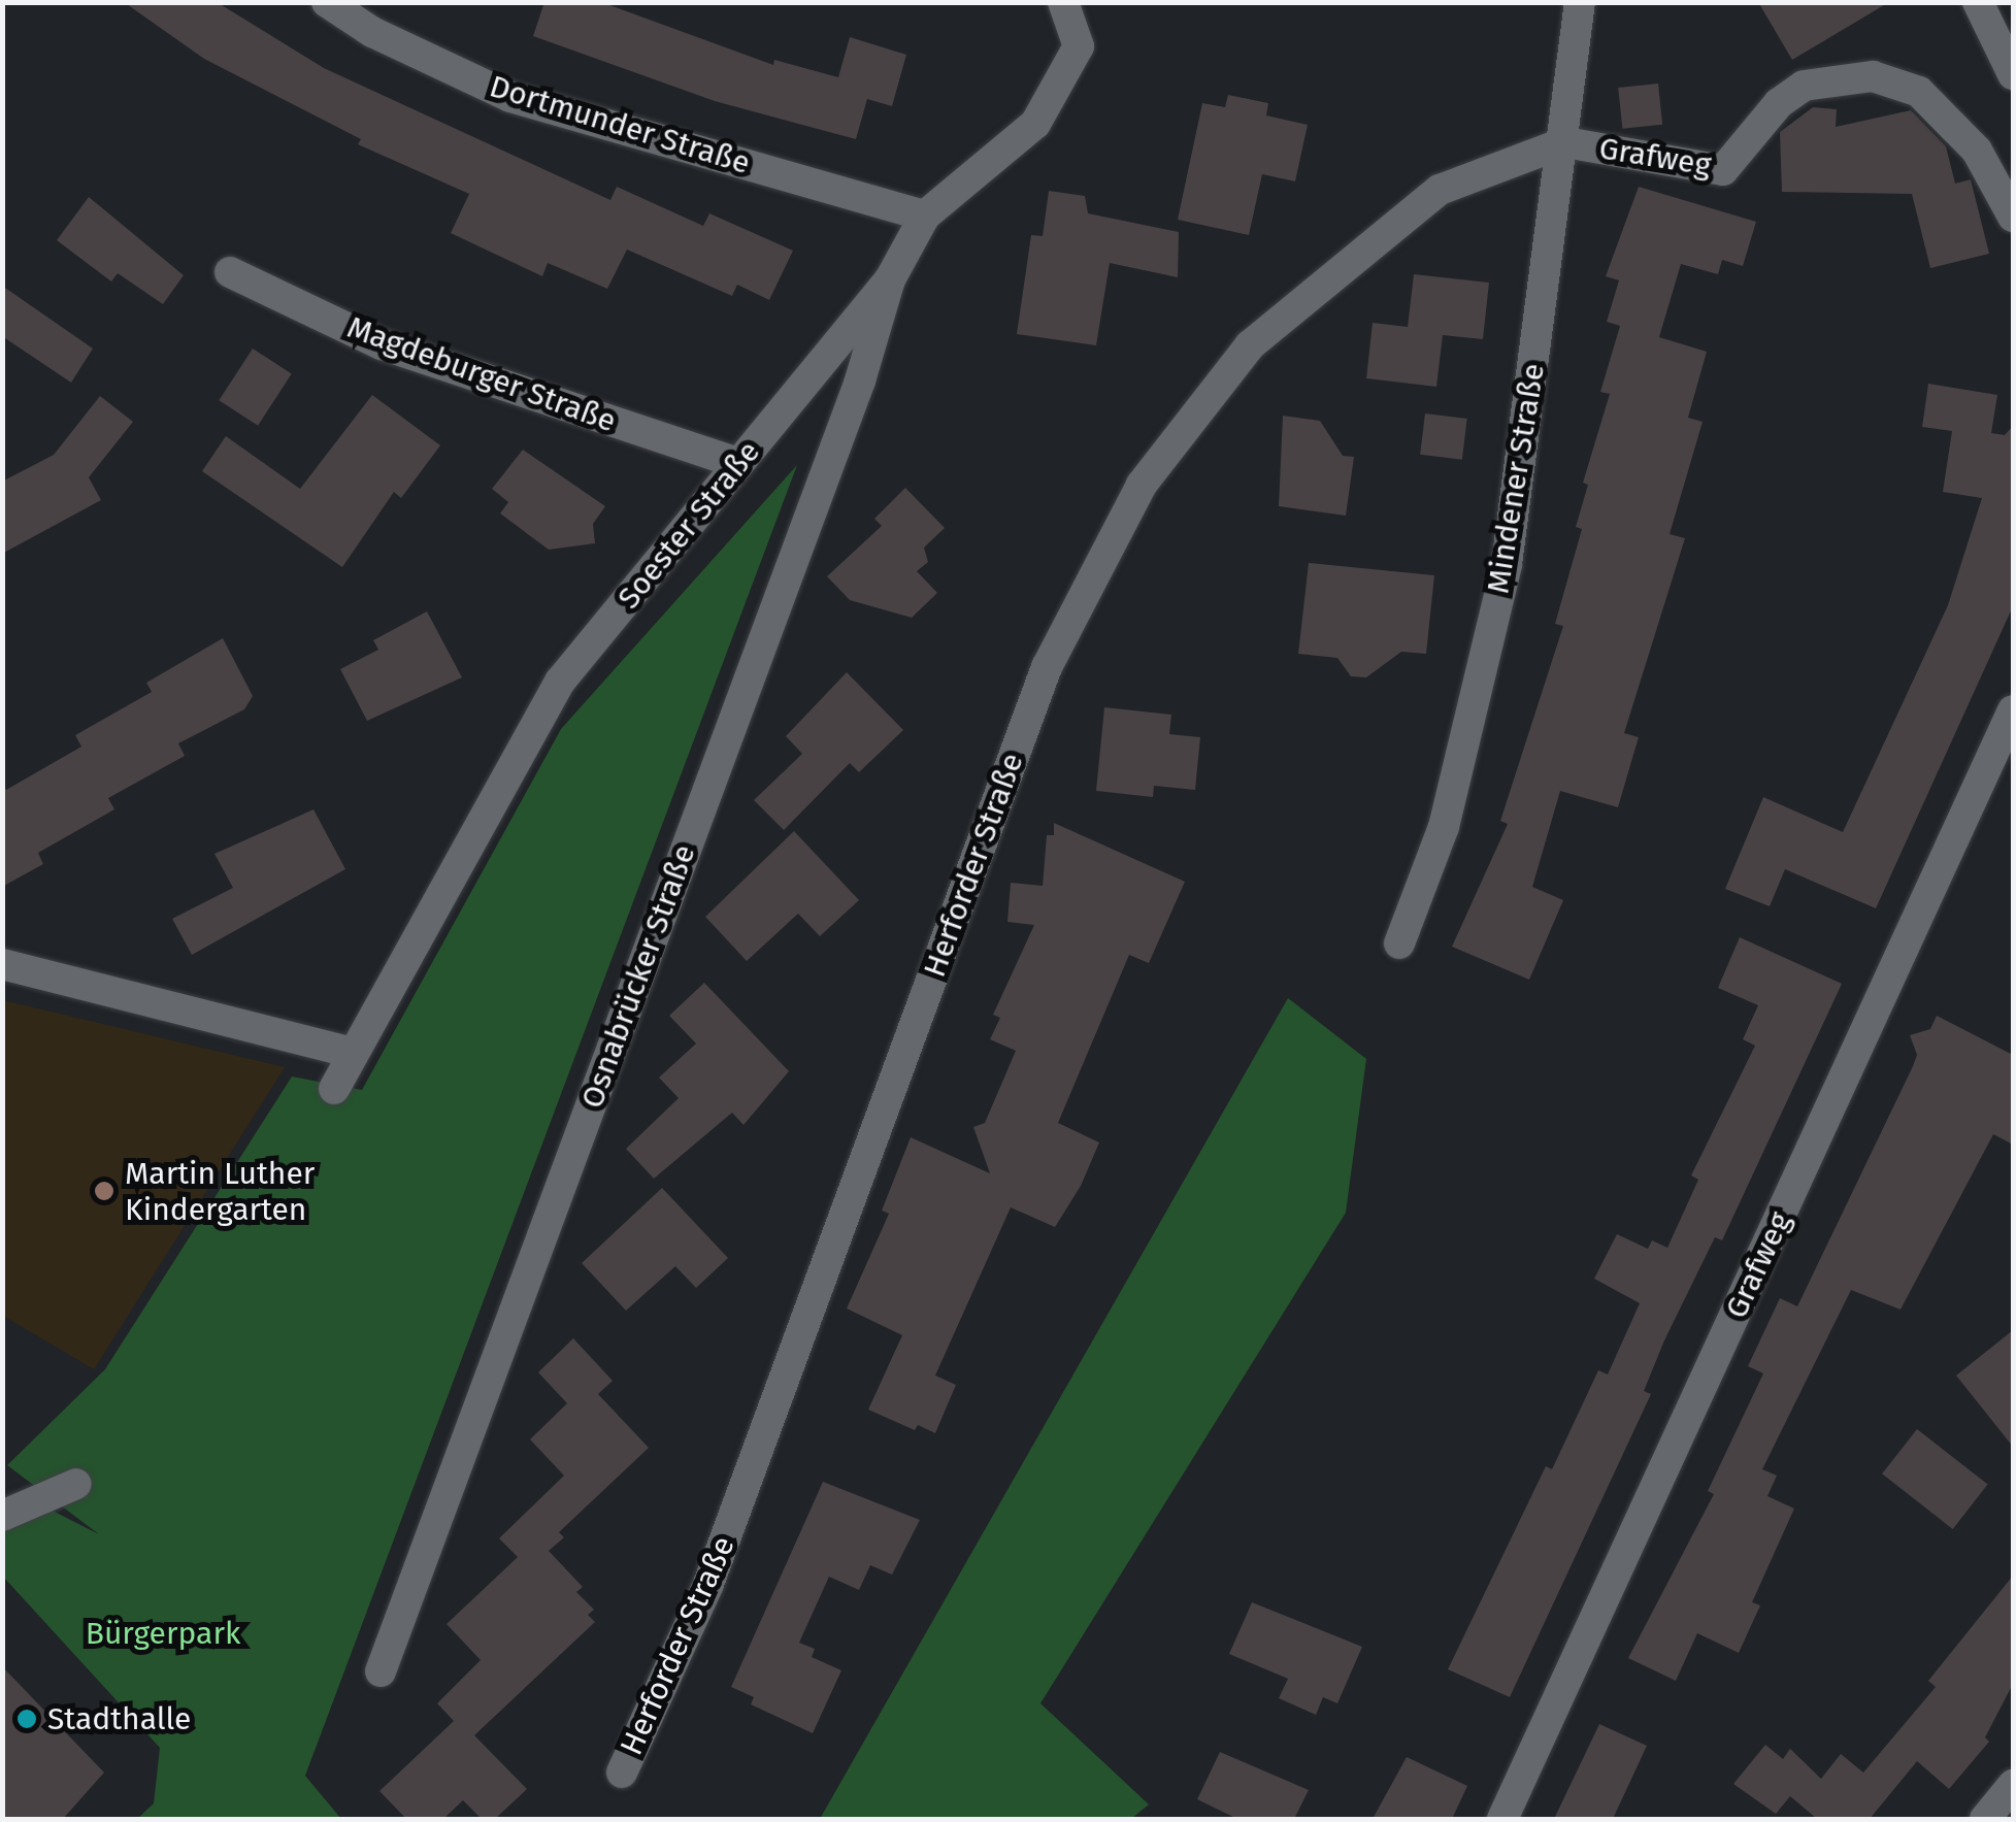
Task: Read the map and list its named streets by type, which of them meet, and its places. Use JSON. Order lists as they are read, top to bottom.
{
  "streets": {
    "street": [
      "Dortmunder Straße",
      "Grafweg",
      "Magdeburger Straße",
      "Mindener Straße",
      "Soester Straße",
      "Herforder Straße",
      "Osnabrücker Straße"
    ]
  },
  "crossings": [
    ["Dortmunder Straße", "Soester Straße"],
    ["Grafweg", "Mindener Straße"],
    ["Grafweg", "Herforder Straße"],
    ["Magdeburger Straße", "Soester Straße"],
    ["Mindener Straße", "Herforder Straße"],
    ["Soester Straße", "Osnabrücker Straße"]
  ],
  "parks": ["Bürgerpark"],
  "places": ["Martin Luther Kindergarten", "Stadthalle"]
}
